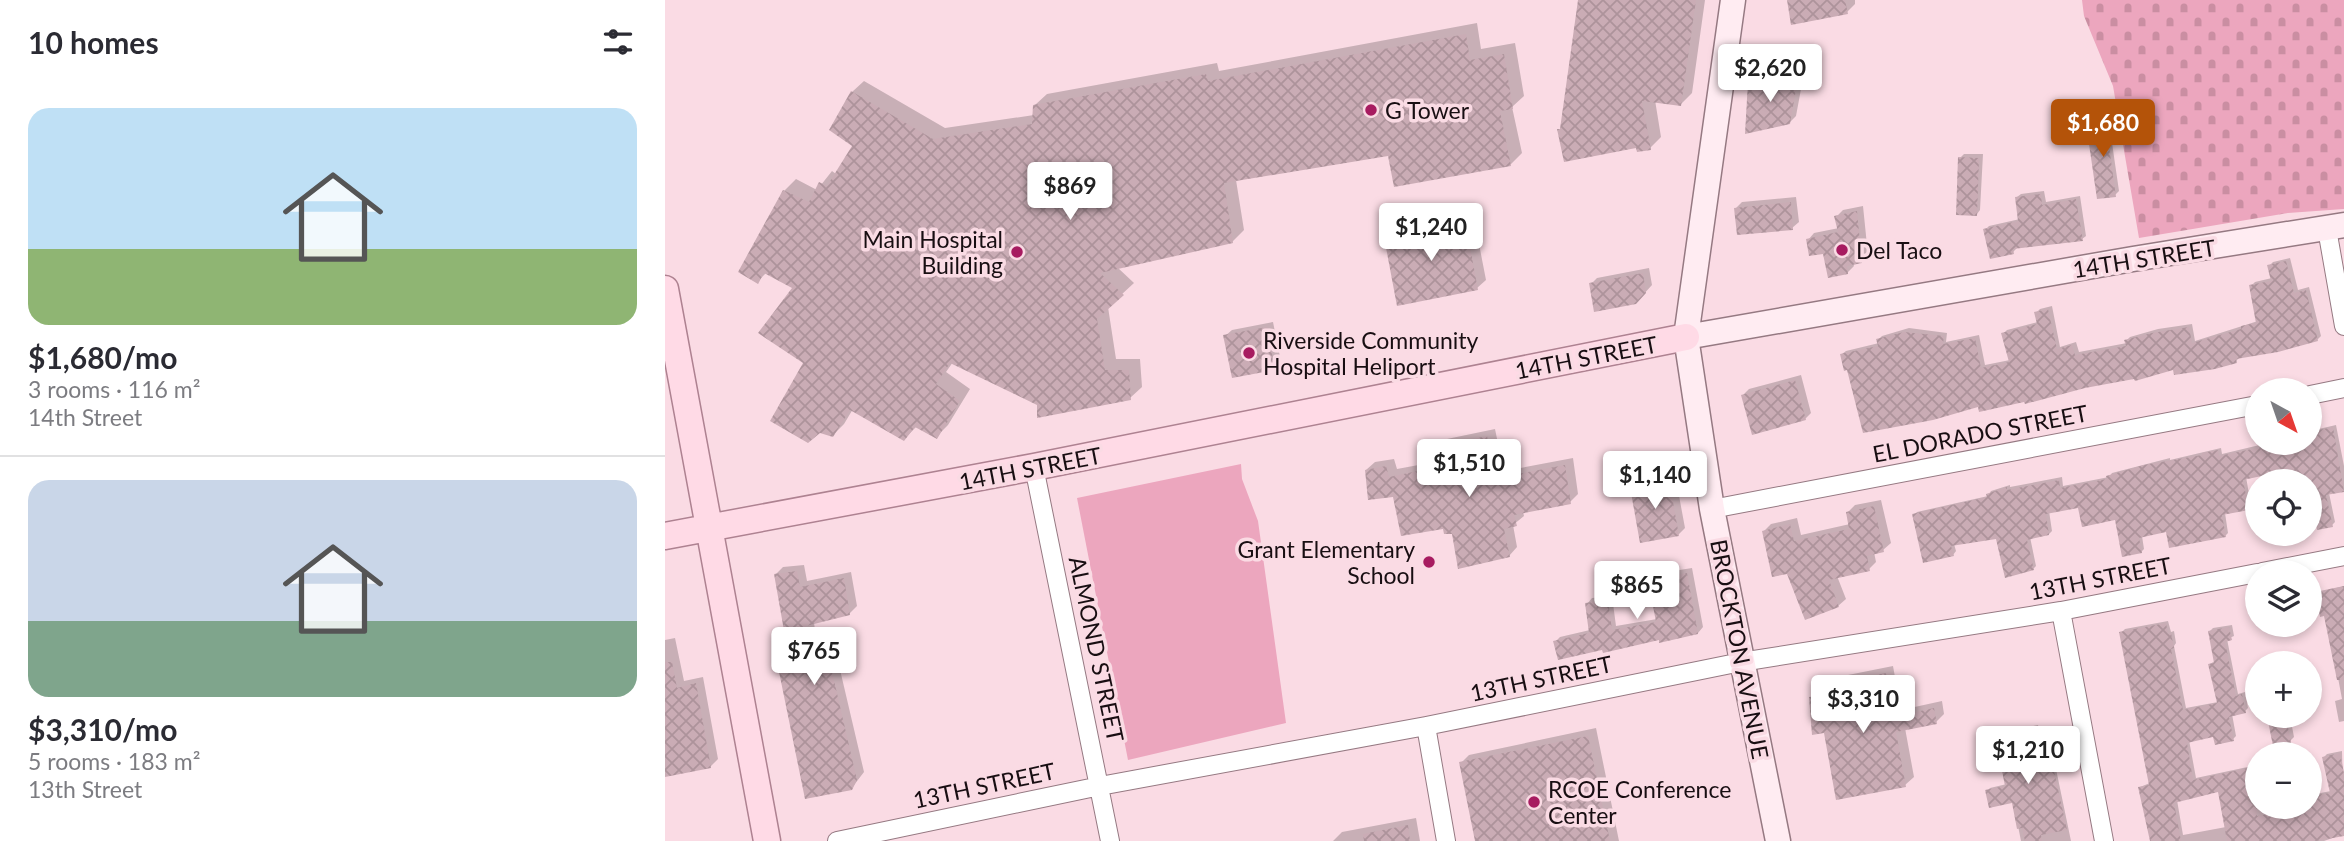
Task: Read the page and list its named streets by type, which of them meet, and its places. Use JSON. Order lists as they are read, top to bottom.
{
  "streets": {
    "main road": ["14TH STREET", "BROCKTON AVENUE"],
    "street": ["EL DORADO STREET", "13TH STREET", "ALMOND STREET"]
  },
  "crossings": [
    ["14TH STREET", "ALMOND STREET"],
    ["14TH STREET", "BROCKTON AVENUE"],
    ["EL DORADO STREET", "BROCKTON AVENUE"],
    ["13TH STREET", "ALMOND STREET"],
    ["13TH STREET", "BROCKTON AVENUE"]
  ],
  "places": [
    "G Tower",
    "Del Taco",
    "Main Hospital Building",
    "Riverside Community Hospital Heliport",
    "Grant Elementary School",
    "RCOE Conference Center"
  ],
  "north": "bottom right",
  "page": {
    "heading": "10 homes",
    "price": [
      "$2,620",
      "$1,680",
      "$869",
      "$1,240",
      "$1,510",
      "$1,140",
      "$865",
      "$765",
      "$3,310",
      "$1,210"
    ],
    "list": [
      {
        "name": "$1,680/mo",
        "note": "3 rooms · 116 m² · 14th Street"
      },
      {
        "name": "$3,310/mo",
        "note": "5 rooms · 183 m² · 13th Street"
      }
    ],
    "map_buttons": ["+", "−"]
  }
}
